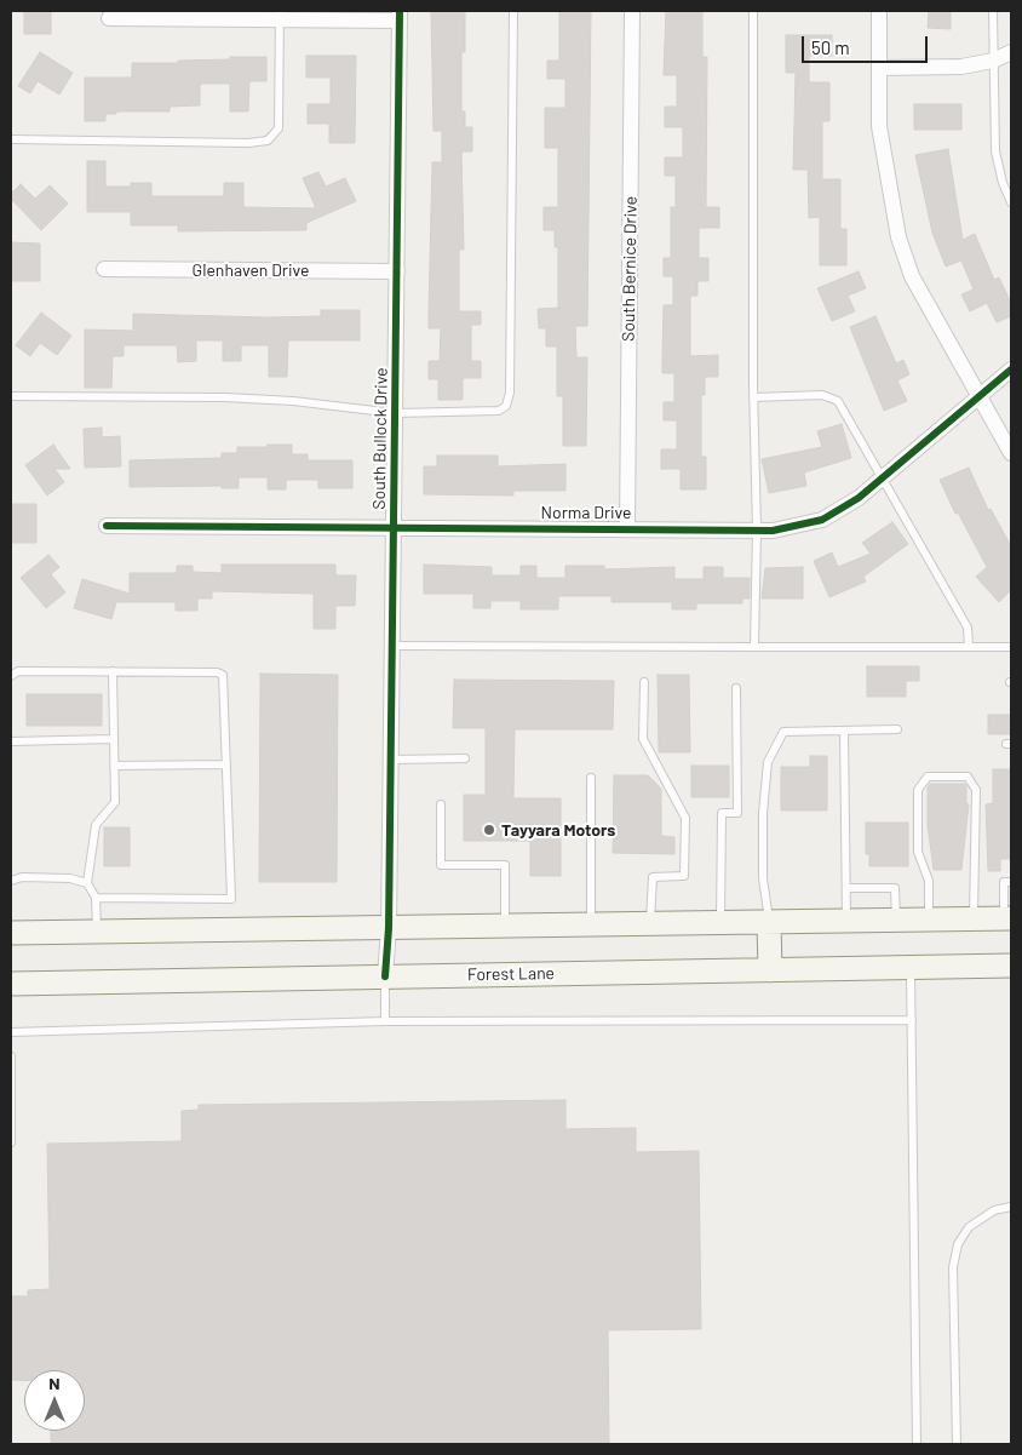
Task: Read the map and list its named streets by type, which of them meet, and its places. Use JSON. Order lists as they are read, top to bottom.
{
  "streets": {
    "main road": ["Forest Lane"],
    "street": [
      "South Bernice Drive",
      "Glenhaven Drive",
      "South Bullock Drive",
      "Norma Drive"
    ]
  },
  "crossings": [
    ["South Bernice Drive", "Norma Drive"],
    ["Glenhaven Drive", "South Bullock Drive"],
    ["South Bullock Drive", "Norma Drive"],
    ["South Bullock Drive", "Forest Lane"]
  ],
  "places": ["Tayyara Motors"],
  "scale_bar": "50 m",
  "north": "top"
}
